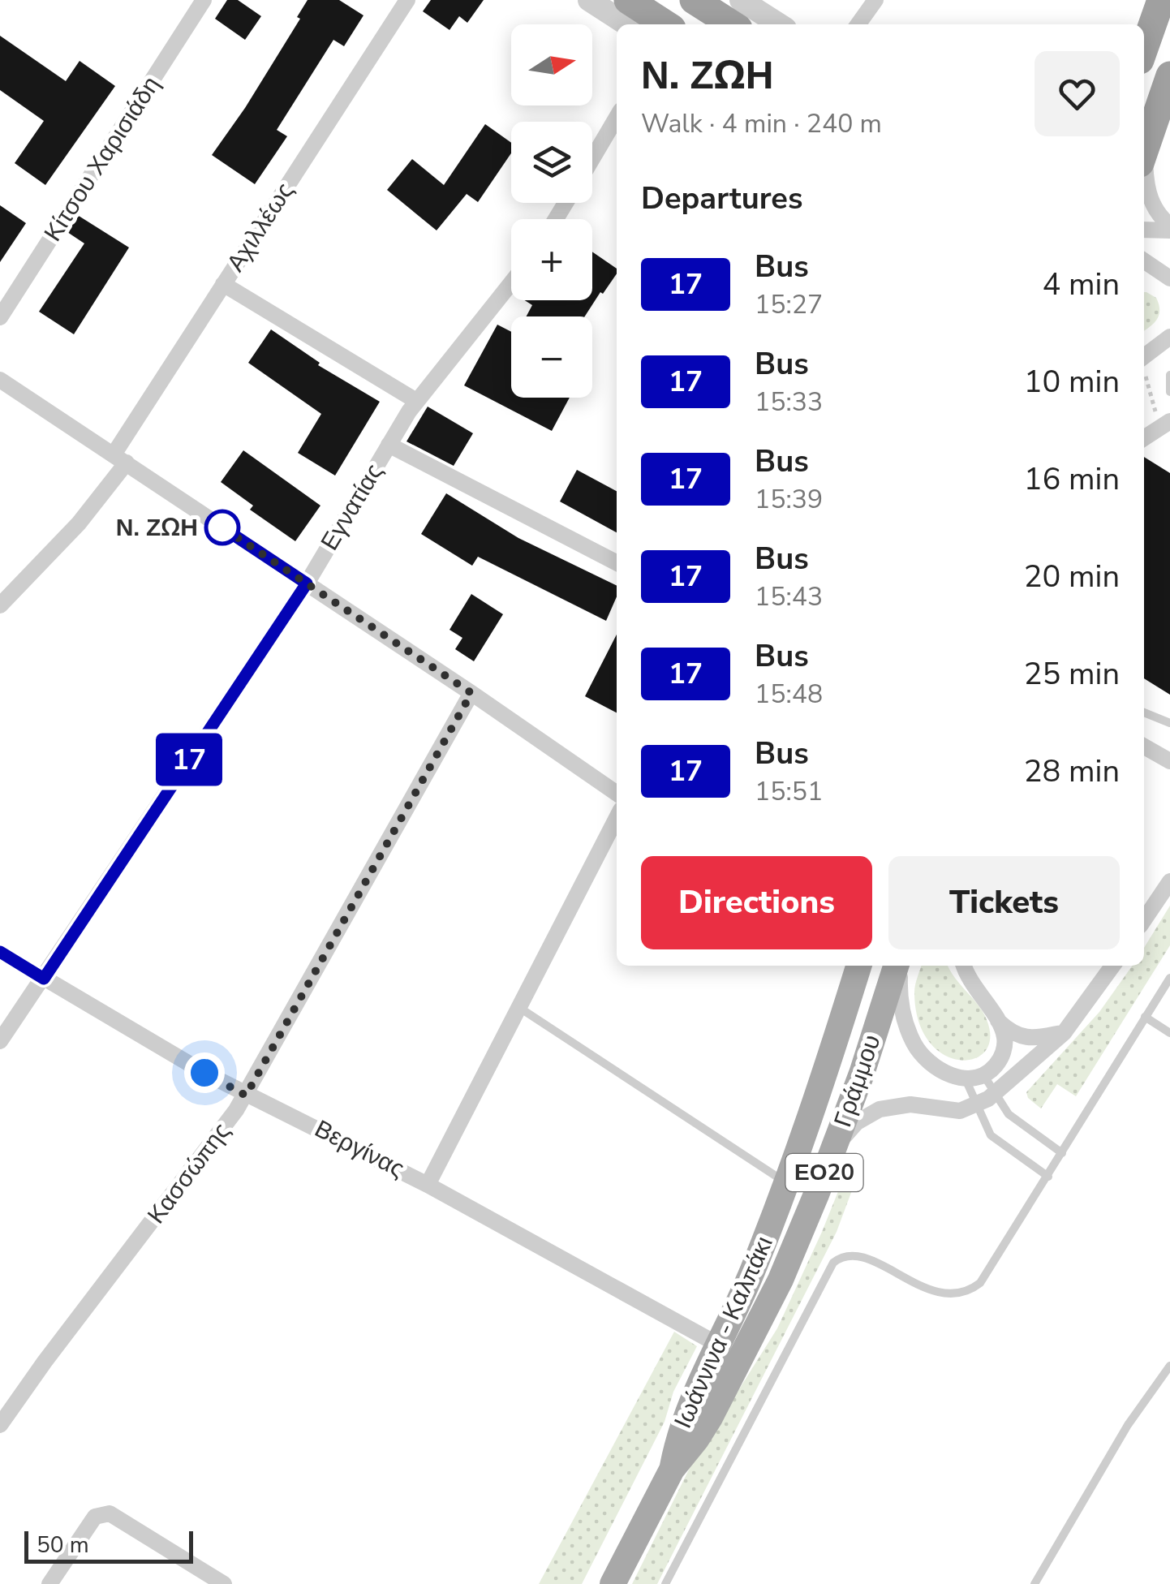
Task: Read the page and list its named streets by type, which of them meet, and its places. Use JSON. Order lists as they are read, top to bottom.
{
  "streets": {
    "main road": ["Γράμμου", "ΕΟ20", "Ιωάννινα - Καλπάκι"],
    "street": [
      "Κίτσου Χαρισιάδη",
      "Αχιλλέως",
      "Εγνατίας",
      "Βεργίνας",
      "Κασσώπης"
    ]
  },
  "crossings": [
    ["Εγνατίας", "Βεργίνας"],
    ["Γράμμου", "Ιωάννινα - Καλπάκι"],
    ["Βεργίνας", "Κασσώπης"],
    ["Βεργίνας", "Ιωάννινα - Καλπάκι"],
    ["ΕΟ20", "Ιωάννινα - Καλπάκι"]
  ],
  "places": ["Ν. ΖΩΗ"],
  "lines": ["bus line 17"],
  "scale_bar": "50 m",
  "north": "right",
  "page": {
    "on_map": "17",
    "map_buttons": ["+", "−"],
    "heading": [
      ["Ν. ΖΩΗ", "Walk · 4 min · 240 m"],
      "Departures"
    ],
    "list": [
      {
        "mark": "17",
        "name": "Bus",
        "note": "15:27",
        "value": "4 min"
      },
      {
        "mark": "17",
        "name": "Bus",
        "note": "15:33",
        "value": "10 min"
      },
      {
        "mark": "17",
        "name": "Bus",
        "note": "15:39",
        "value": "16 min"
      },
      {
        "mark": "17",
        "name": "Bus",
        "note": "15:43",
        "value": "20 min"
      },
      {
        "mark": "17",
        "name": "Bus",
        "note": "15:48",
        "value": "25 min"
      },
      {
        "mark": "17",
        "name": "Bus",
        "note": "15:51",
        "value": "28 min"
      }
    ],
    "buttons": ["Directions", "Tickets"],
    "scale": "50 m"
  }
}
